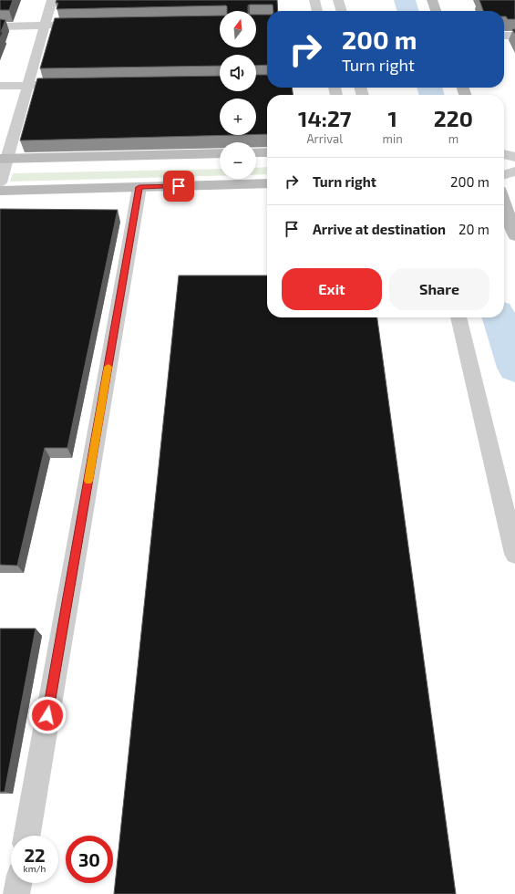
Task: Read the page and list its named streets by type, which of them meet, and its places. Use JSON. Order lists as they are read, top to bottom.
{
  "north": "top",
  "page": {
    "map_buttons": ["+", "−"],
    "turn": ["200 m", "Turn right"],
    "eta": [
      "14:27",
      "Arrival",
      "1",
      "min",
      "220",
      "m"
    ],
    "list": [
      {
        "name": "Turn right",
        "value": "200 m"
      },
      {
        "name": "Arrive at destination",
        "value": "20 m"
      }
    ],
    "buttons": ["Exit", "Share"],
    "speed": "22 km/h",
    "limit": "30"
  }
}
